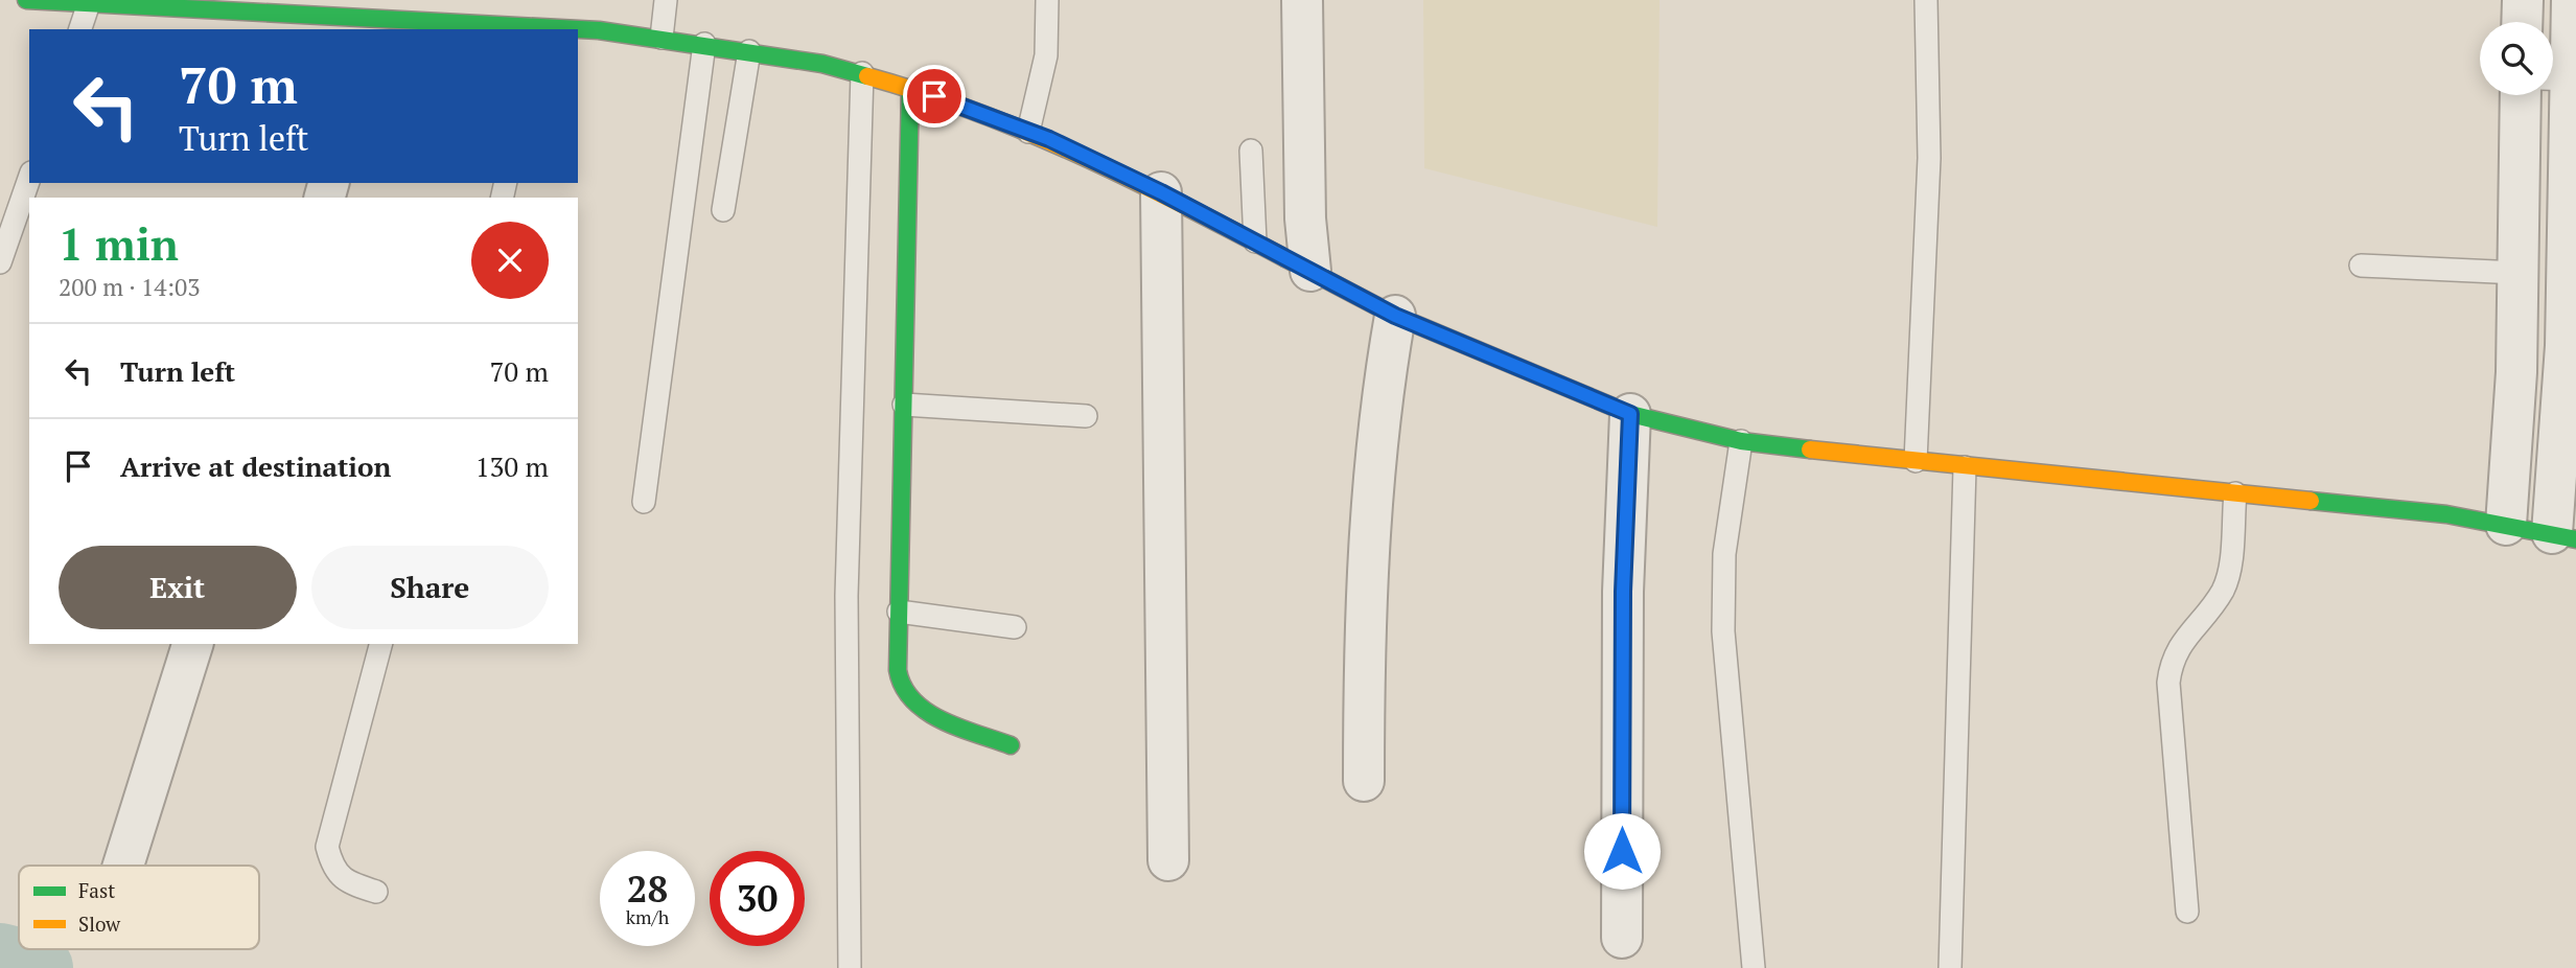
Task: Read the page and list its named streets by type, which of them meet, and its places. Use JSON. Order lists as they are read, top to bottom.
{
  "legend": ["Fast", "Slow"],
  "page": {
    "turn": ["70 m", "Turn left"],
    "heading": ["1 min", "200 m · 14:03"],
    "list": [
      {
        "name": "Turn left",
        "value": "70 m"
      },
      {
        "name": "Arrive at destination",
        "value": "130 m"
      }
    ],
    "buttons": ["Exit", "Share"],
    "speed": "28 km/h",
    "limit": "30"
  }
}
